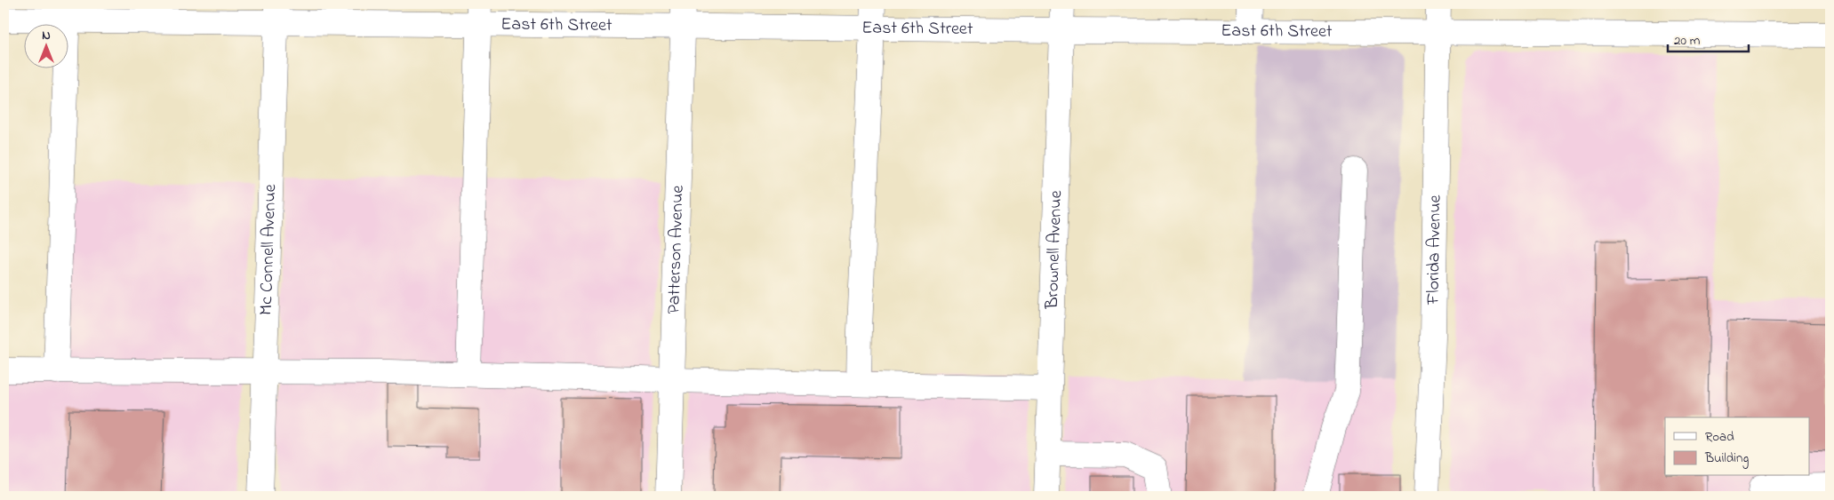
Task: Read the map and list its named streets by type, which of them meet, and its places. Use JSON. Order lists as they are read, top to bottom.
{
  "streets": {
    "street": [
      "East 6th Street",
      "Mc Connell Avenue",
      "Patterson Avenue",
      "Brownell Avenue",
      "Florida Avenue"
    ]
  },
  "crossings": [
    ["East 6th Street", "Mc Connell Avenue"],
    ["East 6th Street", "Patterson Avenue"],
    ["East 6th Street", "Brownell Avenue"],
    ["East 6th Street", "Florida Avenue"]
  ],
  "legend": ["Road", "Building"],
  "scale_bar": "20 m",
  "north": "top"
}
